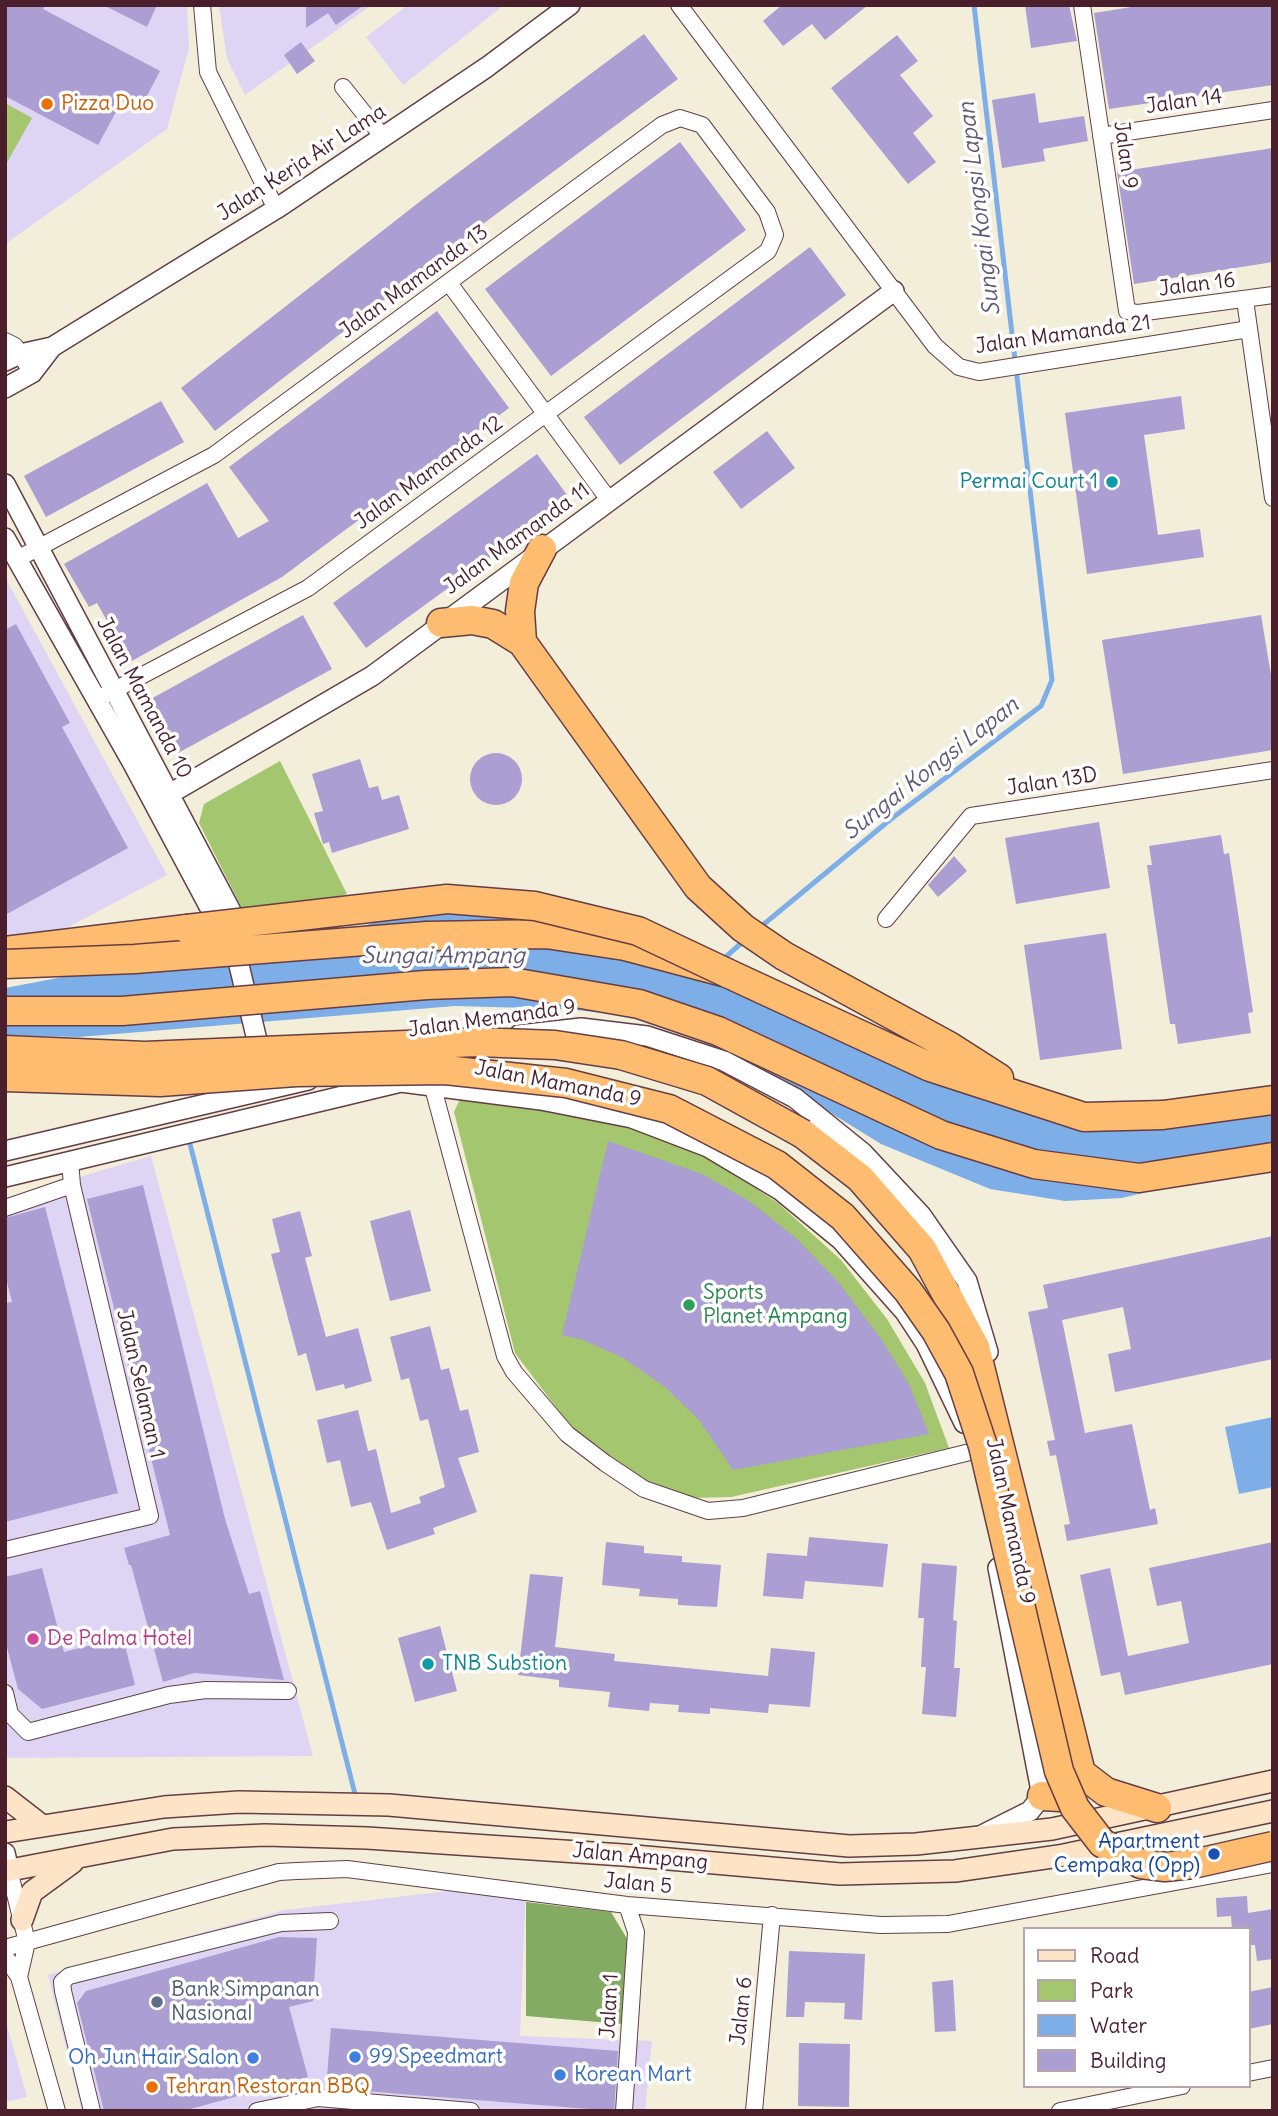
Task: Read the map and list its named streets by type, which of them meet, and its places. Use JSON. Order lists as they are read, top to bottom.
{
  "streets": {
    "main road": ["Jalan Ampang"],
    "street": [
      "Jalan 14",
      "Jalan 9",
      "Jalan Kerja Air Lama",
      "Jalan Mamanda 13",
      "Jalan 16",
      "Jalan Mamanda 21",
      "Jalan Mamanda 12",
      "Jalan Mamanda 11",
      "Jalan Mamanda 10",
      "Jalan 13D",
      "Jalan Memanda 9",
      "Jalan Mamanda 9",
      "Jalan Selaman 1",
      "Jalan 5",
      "Jalan 1",
      "Jalan 6"
    ]
  },
  "crossings": [
    ["Jalan 14", "Jalan 9"],
    ["Jalan 9", "Jalan 16"],
    ["Jalan Mamanda 13", "Jalan Mamanda 12"],
    ["Jalan Mamanda 13", "Jalan Mamanda 10"],
    ["Jalan Mamanda 21", "Jalan Mamanda 11"],
    ["Jalan Mamanda 12", "Jalan Mamanda 10"],
    ["Jalan Mamanda 11", "Jalan Mamanda 10"],
    ["Jalan Mamanda 10", "Jalan Memanda 9"],
    ["Jalan 5", "Jalan 1"],
    ["Jalan 5", "Jalan 6"]
  ],
  "water": ["Sungai Kongsi Lapan", "Sungai Ampang"],
  "places": [
    "Pizza Duo",
    "Permai Court 1",
    "Sports Planet Ampang",
    "De Palma Hotel",
    "TNB Substion",
    "Apartment Cempaka (Opp)",
    "Bank Simpanan Nasional",
    "99 Speedmart",
    "Oh Jun Hair Salon",
    "Korean Mart",
    "Tehran Restoran BBQ"
  ],
  "legend": [
    "Road",
    "Park",
    "Water",
    "Building"
  ]
}
